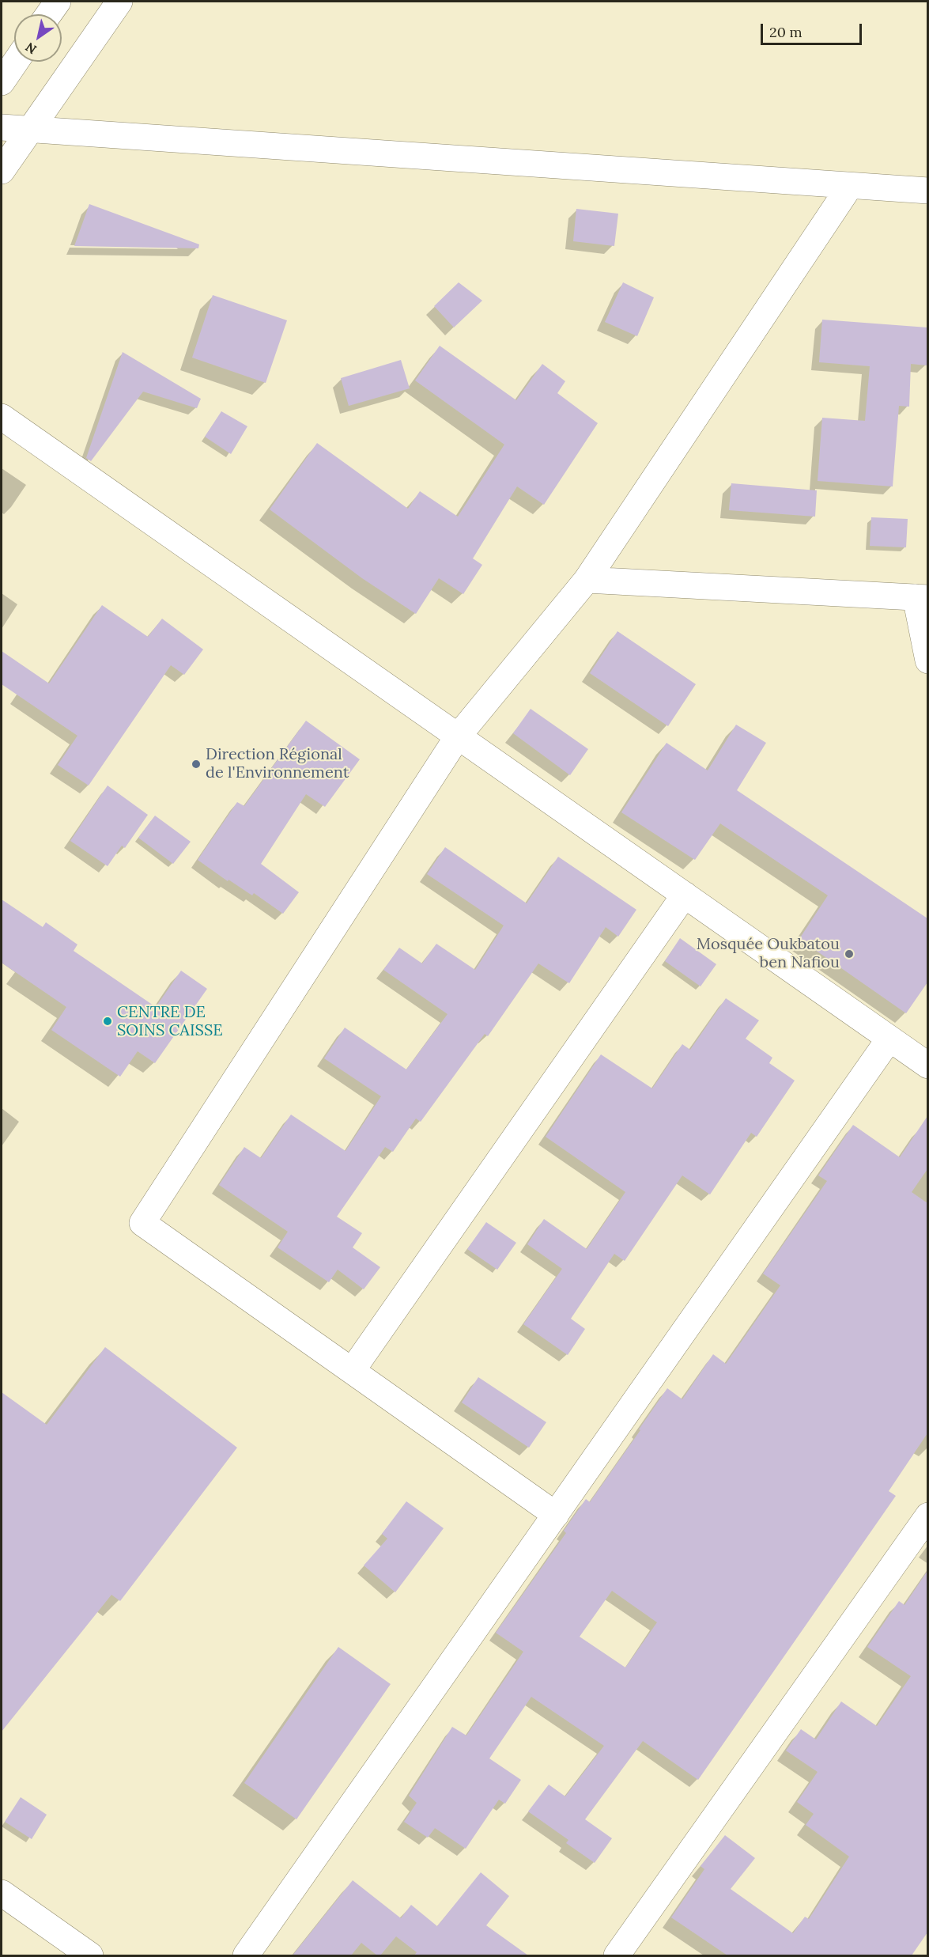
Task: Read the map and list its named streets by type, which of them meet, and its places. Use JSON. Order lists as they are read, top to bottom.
{
  "places": ["Direction Régional de l'Environnement", "Mosquée Oukbatou ben Nafiou", "CENTRE DE SOINS CAISSE"],
  "scale_bar": "20 m",
  "north": "bottom left"
}
